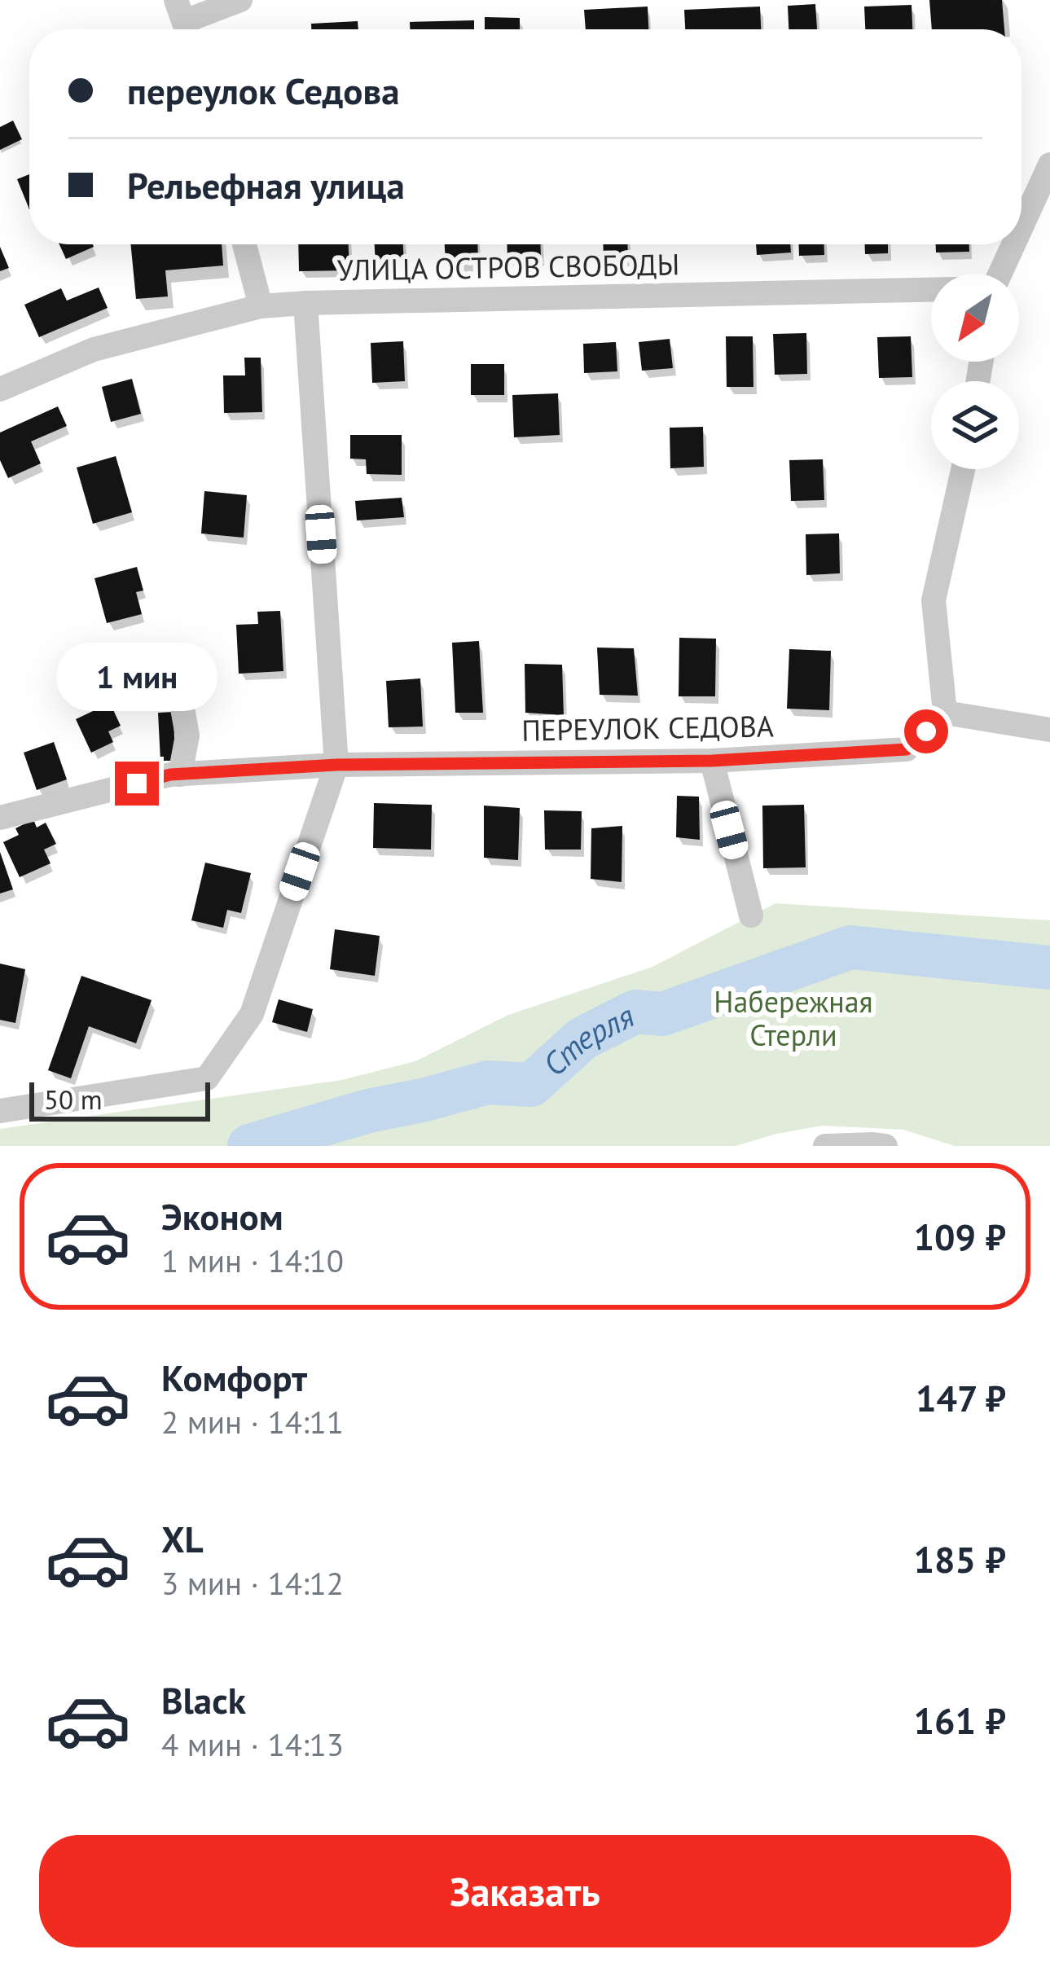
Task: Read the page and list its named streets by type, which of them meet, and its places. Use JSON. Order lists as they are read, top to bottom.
{
  "streets": {
    "street": ["УЛИЦА ОСТРОВ СВОБОДЫ", "ПЕРЕУЛОК СЕДОВА"]
  },
  "water": ["Стерля"],
  "parks": ["Набережная Стерли"],
  "scale_bar": "50 m",
  "north": "bottom left",
  "page": {
    "banner": ["переулок Седова", "Рельефная улица"],
    "bubble": "1 мин",
    "scale": "50 m",
    "list": [
      {
        "name": "Эконом",
        "note": "1 мин · 14:10",
        "value": "109 ₽"
      },
      {
        "name": "Комфорт",
        "note": "2 мин · 14:11",
        "value": "147 ₽"
      },
      {
        "name": "XL",
        "note": "3 мин · 14:12",
        "value": "185 ₽"
      },
      {
        "name": "Black",
        "note": "4 мин · 14:13",
        "value": "161 ₽"
      }
    ],
    "buttons": "Заказать"
  }
}
